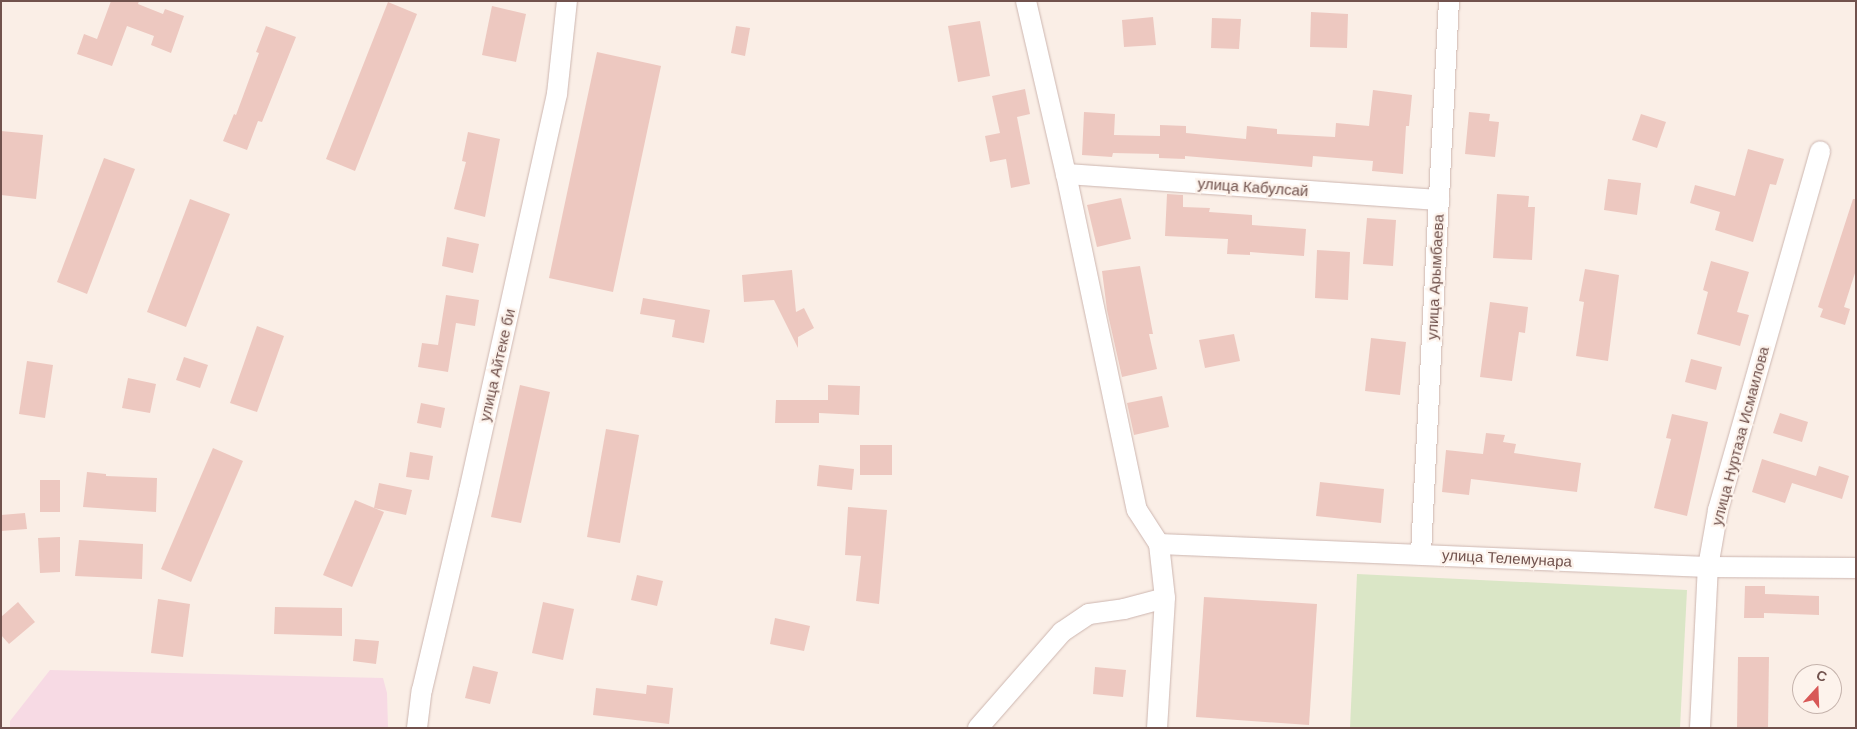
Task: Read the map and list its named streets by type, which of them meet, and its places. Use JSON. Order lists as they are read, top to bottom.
{
  "streets": {
    "street": [
      "улица Кабулсай",
      "улица Арымбаева",
      "улица Айтеке би",
      "улица Нуртаза Исмаилова",
      "улица Телемунара"
    ]
  },
  "crossings": [
    ["улица Кабулсай", "улица Арымбаева"],
    ["улица Арымбаева", "улица Телемунара"],
    ["улица Нуртаза Исмаилова", "улица Телемунара"]
  ],
  "north": "top"
}
